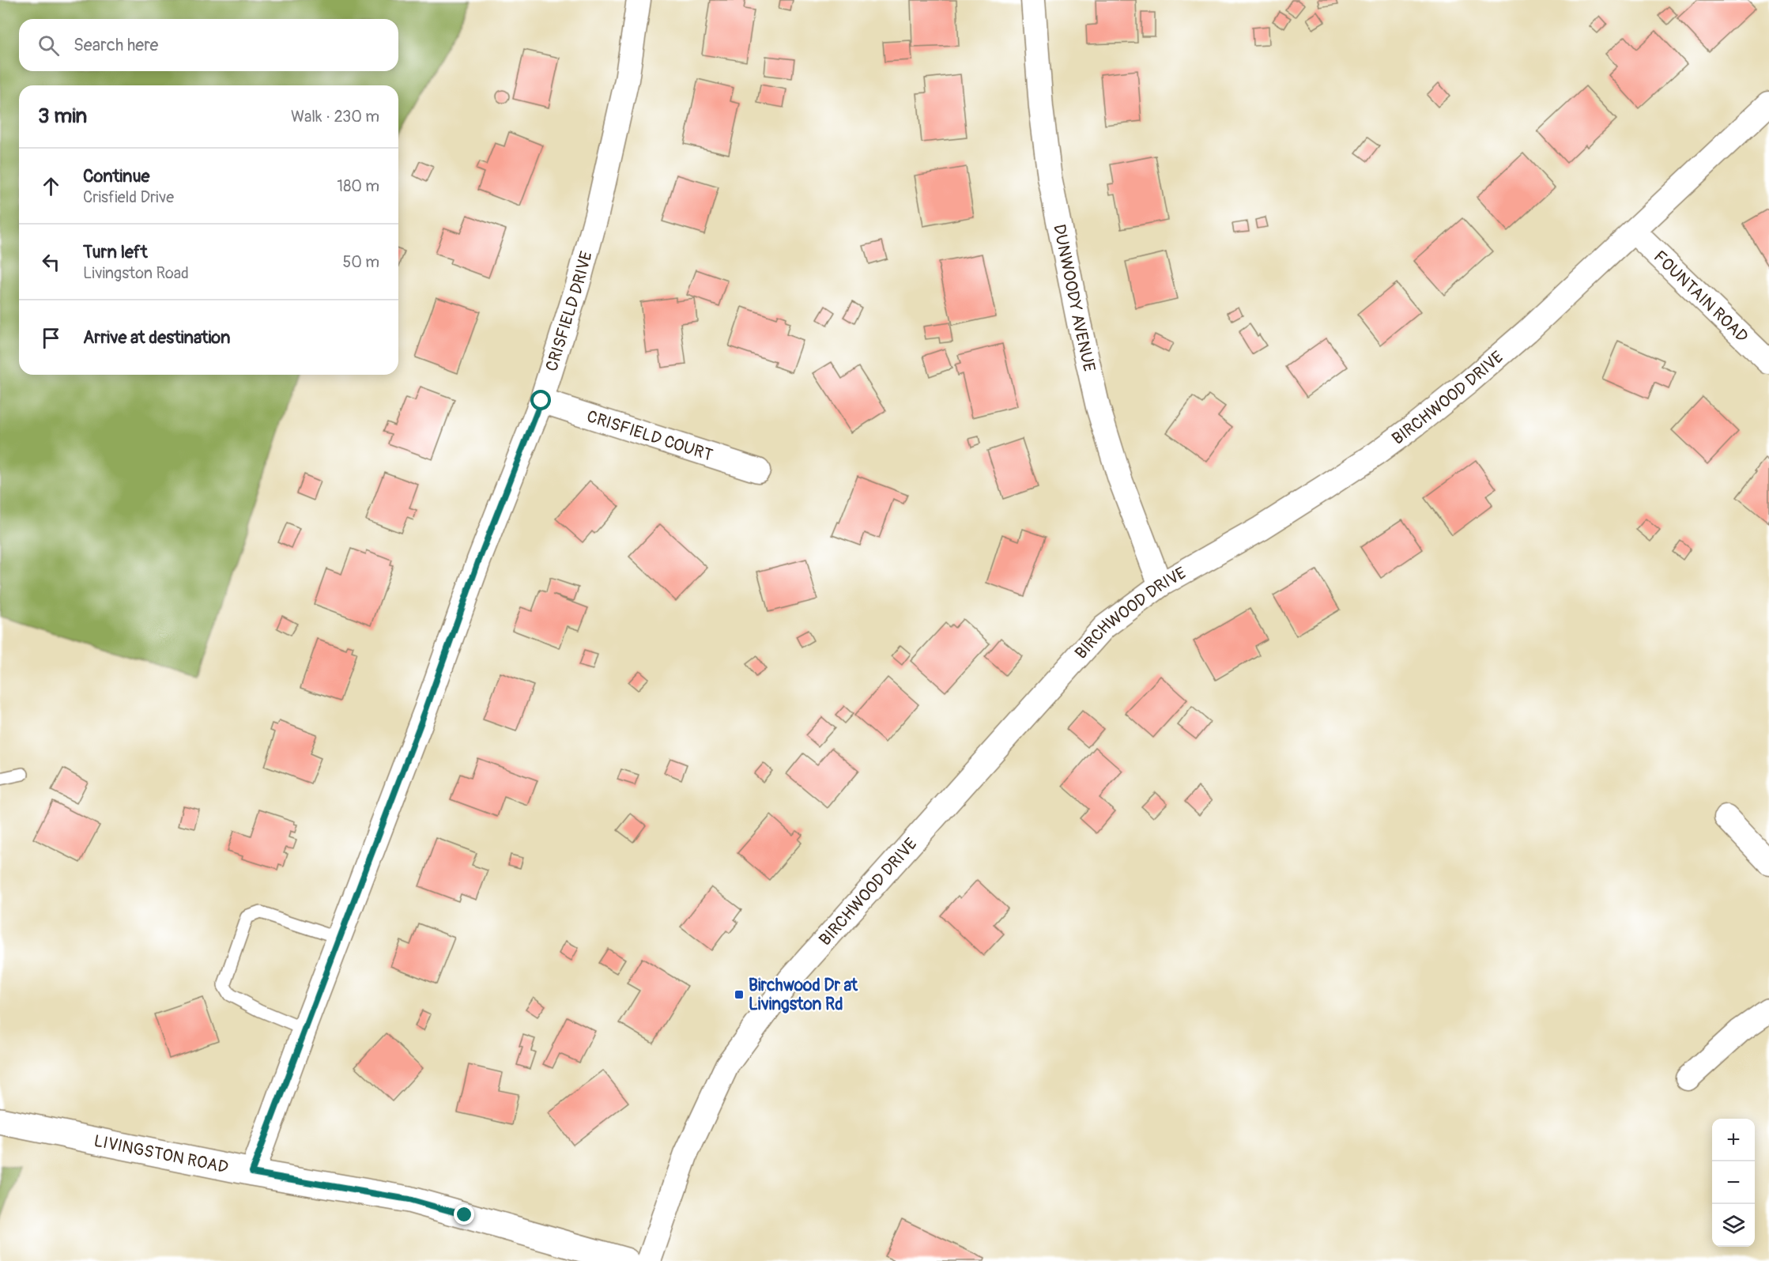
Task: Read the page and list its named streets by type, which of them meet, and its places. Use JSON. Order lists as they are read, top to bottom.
{
  "streets": {
    "main road": ["LIVINGSTON ROAD"],
    "street": [
      "FOUNTAIN ROAD",
      "DUNWOODY AVENUE",
      "CRISFIELD DRIVE",
      "BIRCHWOOD DRIVE",
      "CRISFIELD COURT"
    ]
  },
  "crossings": [
    ["FOUNTAIN ROAD", "BIRCHWOOD DRIVE"],
    ["DUNWOODY AVENUE", "BIRCHWOOD DRIVE"],
    ["CRISFIELD DRIVE", "CRISFIELD COURT"],
    ["CRISFIELD DRIVE", "LIVINGSTON ROAD"]
  ],
  "places": {
    "transit": ["Birchwood Dr at Livingston Rd"]
  },
  "page": {
    "search": "Search here",
    "heading": ["3 min", "Walk · 230 m"],
    "list": [
      ["Continue", "Crisfield Drive", "180 m"],
      ["Turn left", "Livingston Road", "50 m"],
      "Arrive at destination"
    ],
    "map_buttons": ["+", "−"]
  }
}
